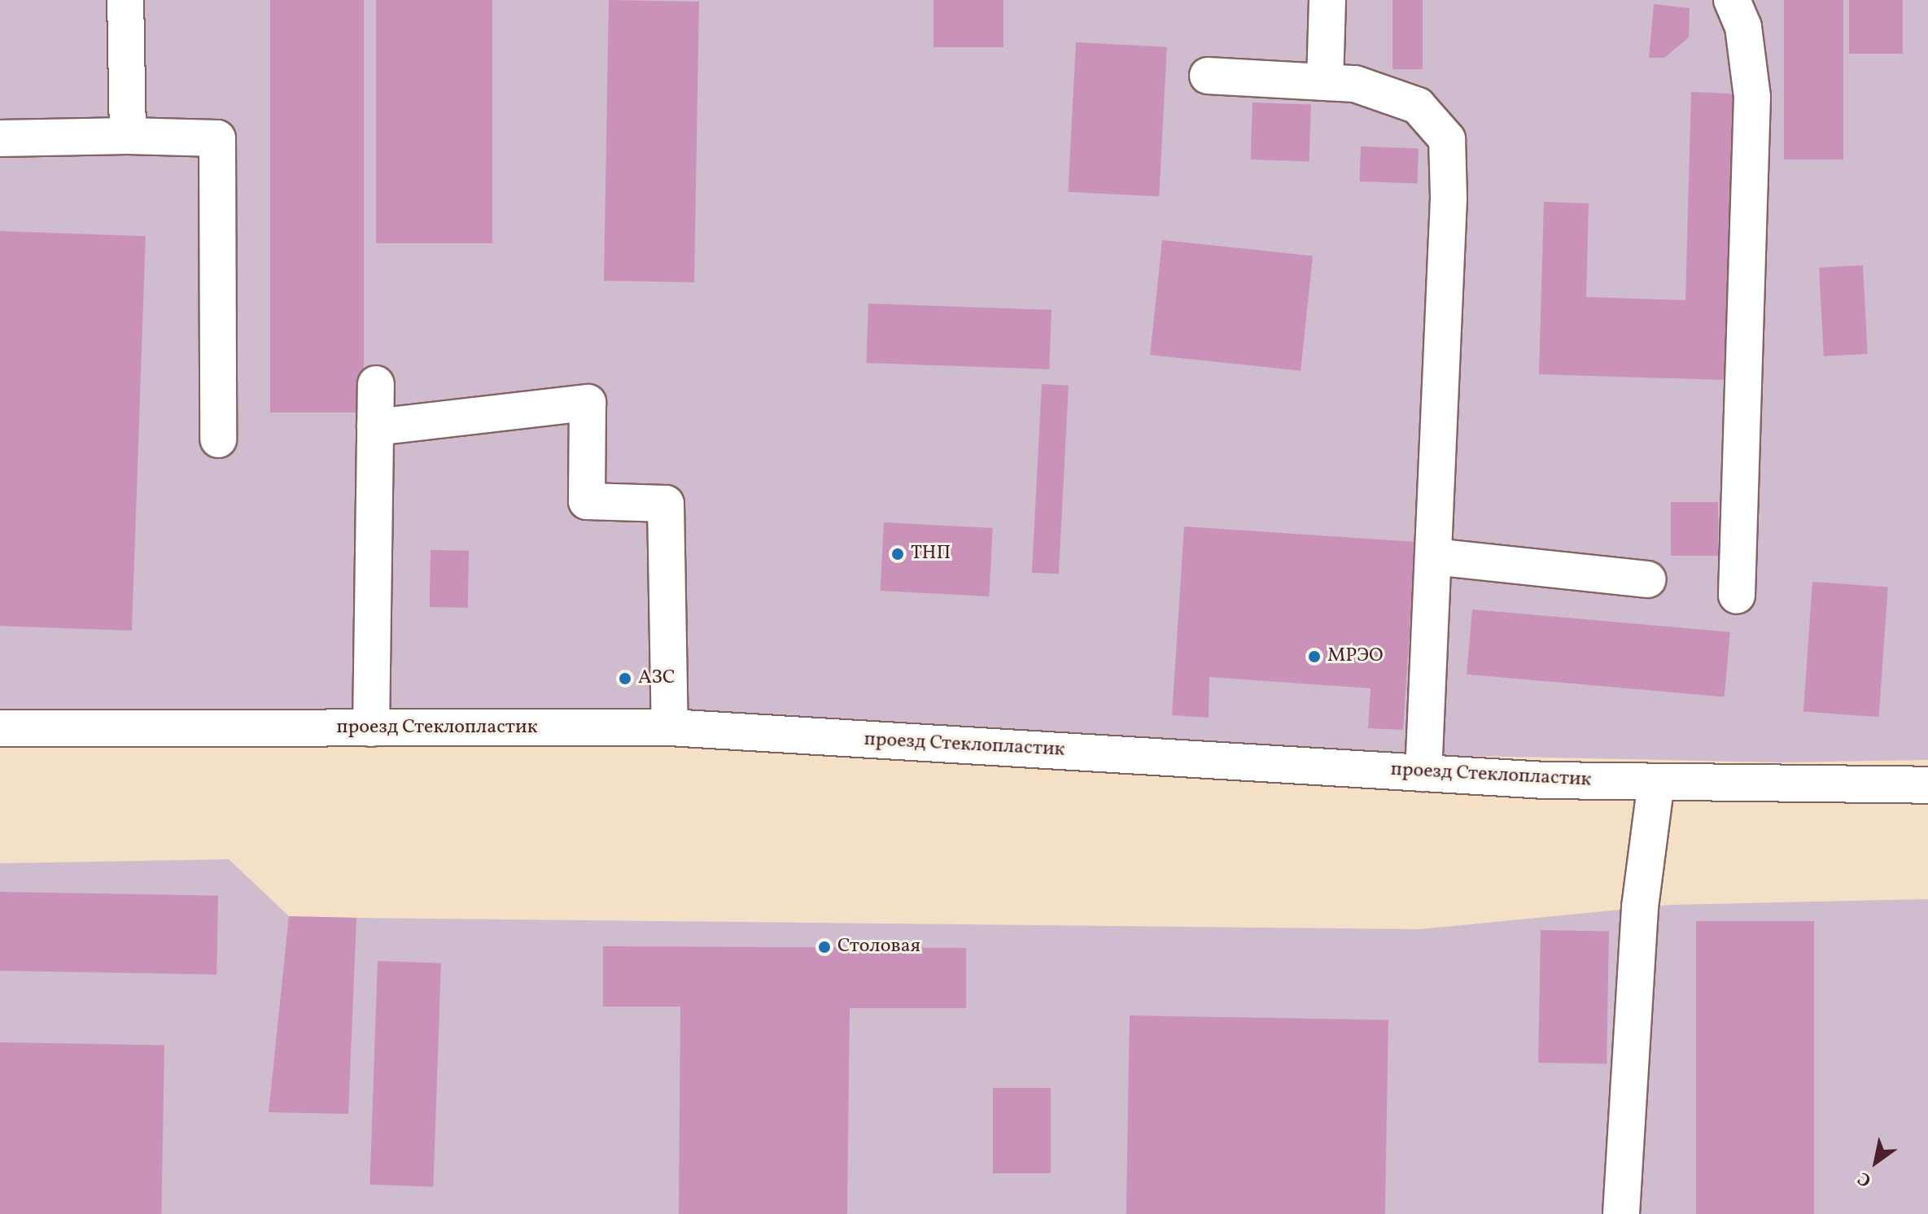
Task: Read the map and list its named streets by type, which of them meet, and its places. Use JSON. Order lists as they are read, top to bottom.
{
  "streets": {
    "street": ["проезд Стеклопластик"]
  },
  "places": [
    "ТНП",
    "МРЭО",
    "АЗС",
    "Столовая"
  ],
  "north": "bottom left"
}
